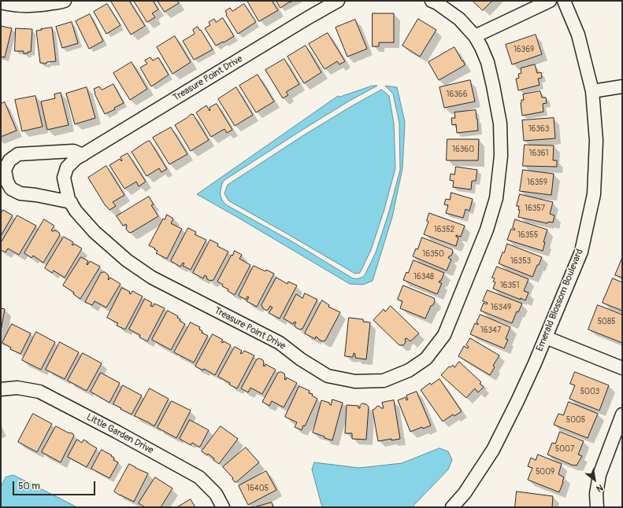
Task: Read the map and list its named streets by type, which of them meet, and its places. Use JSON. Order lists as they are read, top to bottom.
{
  "streets": {
    "street": ["Treasure Point Drive", "Emerald Blossom Boulevard", "Little Garden Drive"]
  },
  "house_numbers": [
    "16369",
    "16366",
    "16363",
    "16360",
    "16361",
    "16359",
    "16357",
    "16352",
    "16355",
    "16350",
    "16353",
    "16348",
    "16351",
    "16349",
    "5085",
    "16347",
    "5003",
    "5005",
    "5007",
    "5009",
    "16405"
  ],
  "scale_bar": "50 m",
  "north": "bottom right"
}
